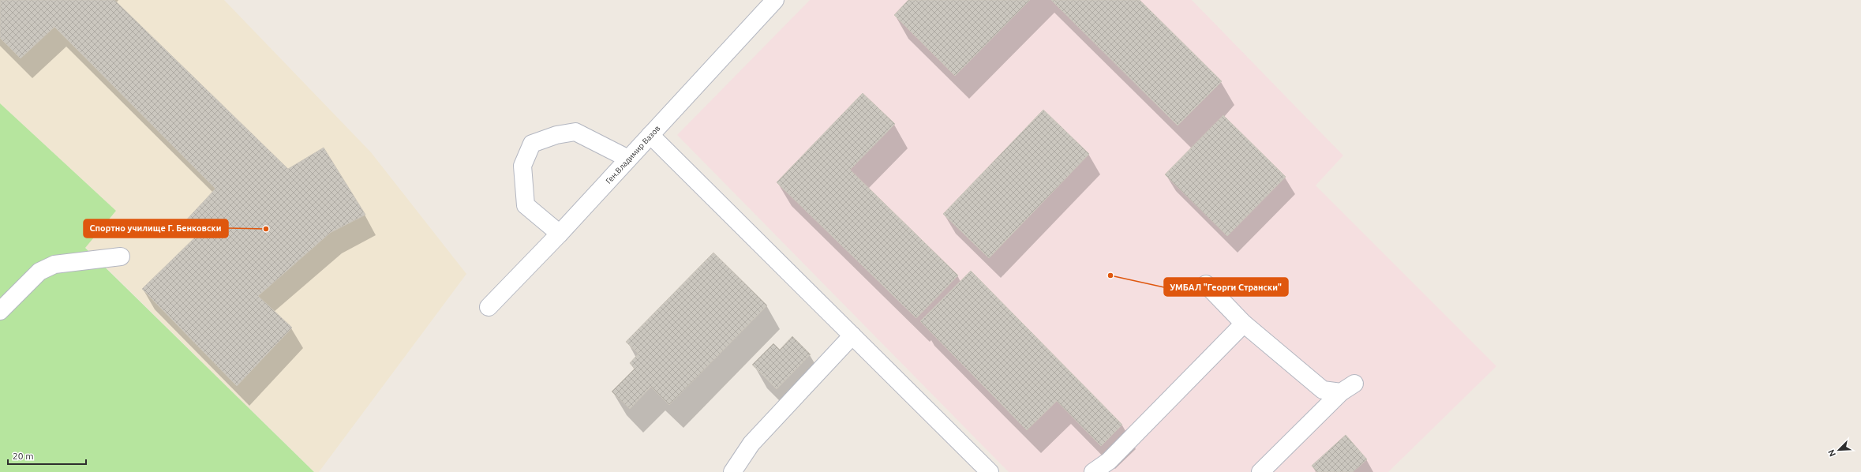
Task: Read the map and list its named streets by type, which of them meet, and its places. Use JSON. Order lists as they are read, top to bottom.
{
  "streets": {
    "street": ["Ген.Владимир Вазов"]
  },
  "places": ["Спортно училище Г. Бенковски", "УМБАЛ \"Георги Странски\""],
  "scale_bar": "20 m",
  "north": "bottom left"
}
